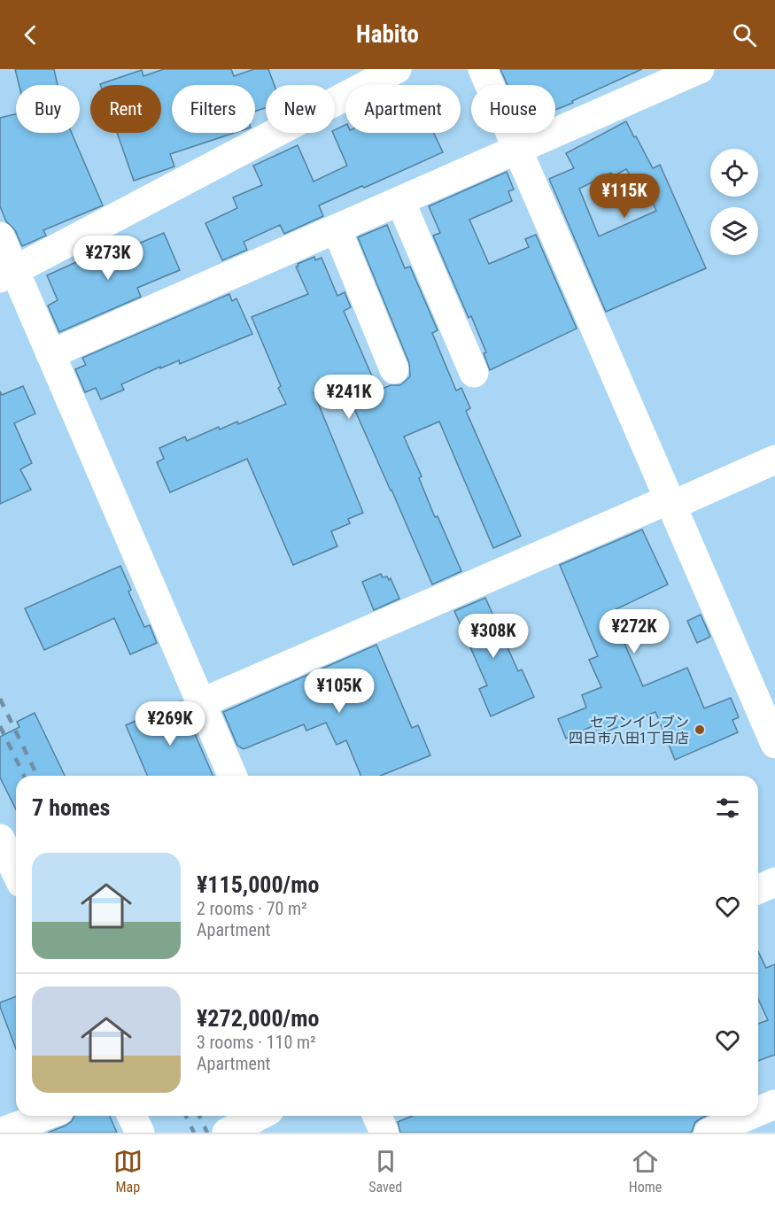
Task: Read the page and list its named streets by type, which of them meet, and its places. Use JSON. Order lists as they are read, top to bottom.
{
  "places": ["セブンイレブン 四日市八田1丁目店"],
  "page": {
    "header": "Habito",
    "chip": [
      "Buy",
      "Rent",
      "Filters",
      "New",
      "Apartment",
      "House"
    ],
    "price": [
      "¥115K",
      "¥273K",
      "¥241K",
      "¥272K",
      "¥308K",
      "¥105K",
      "¥269K"
    ],
    "heading": "7 homes",
    "list": [
      {
        "name": "¥115,000/mo",
        "note": "2 rooms · 70 m² · Apartment"
      },
      {
        "name": "¥272,000/mo",
        "note": "3 rooms · 110 m² · Apartment"
      }
    ],
    "tabs": ["Map", "Saved", "Home"]
  }
}
